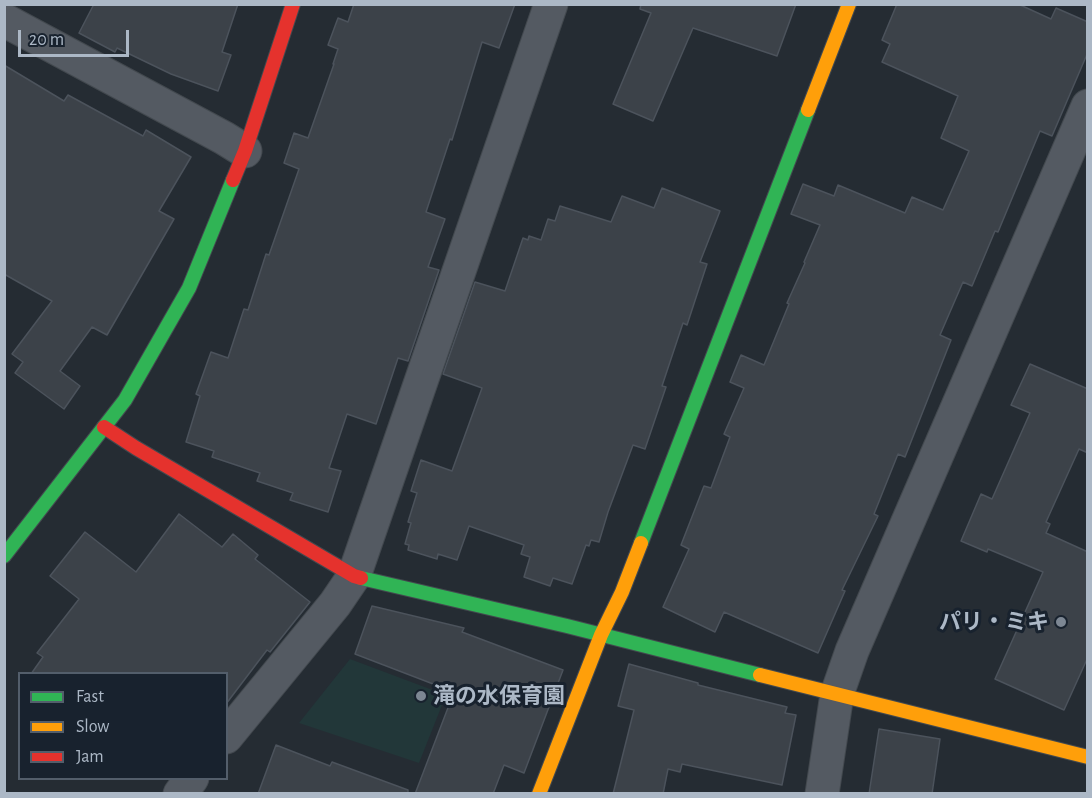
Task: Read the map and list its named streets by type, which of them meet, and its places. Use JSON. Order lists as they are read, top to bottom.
{
  "places": ["パリ・ミキ", "滝の水保育園"],
  "legend": ["Fast", "Slow", "Jam"],
  "scale_bar": "20 m"
}
